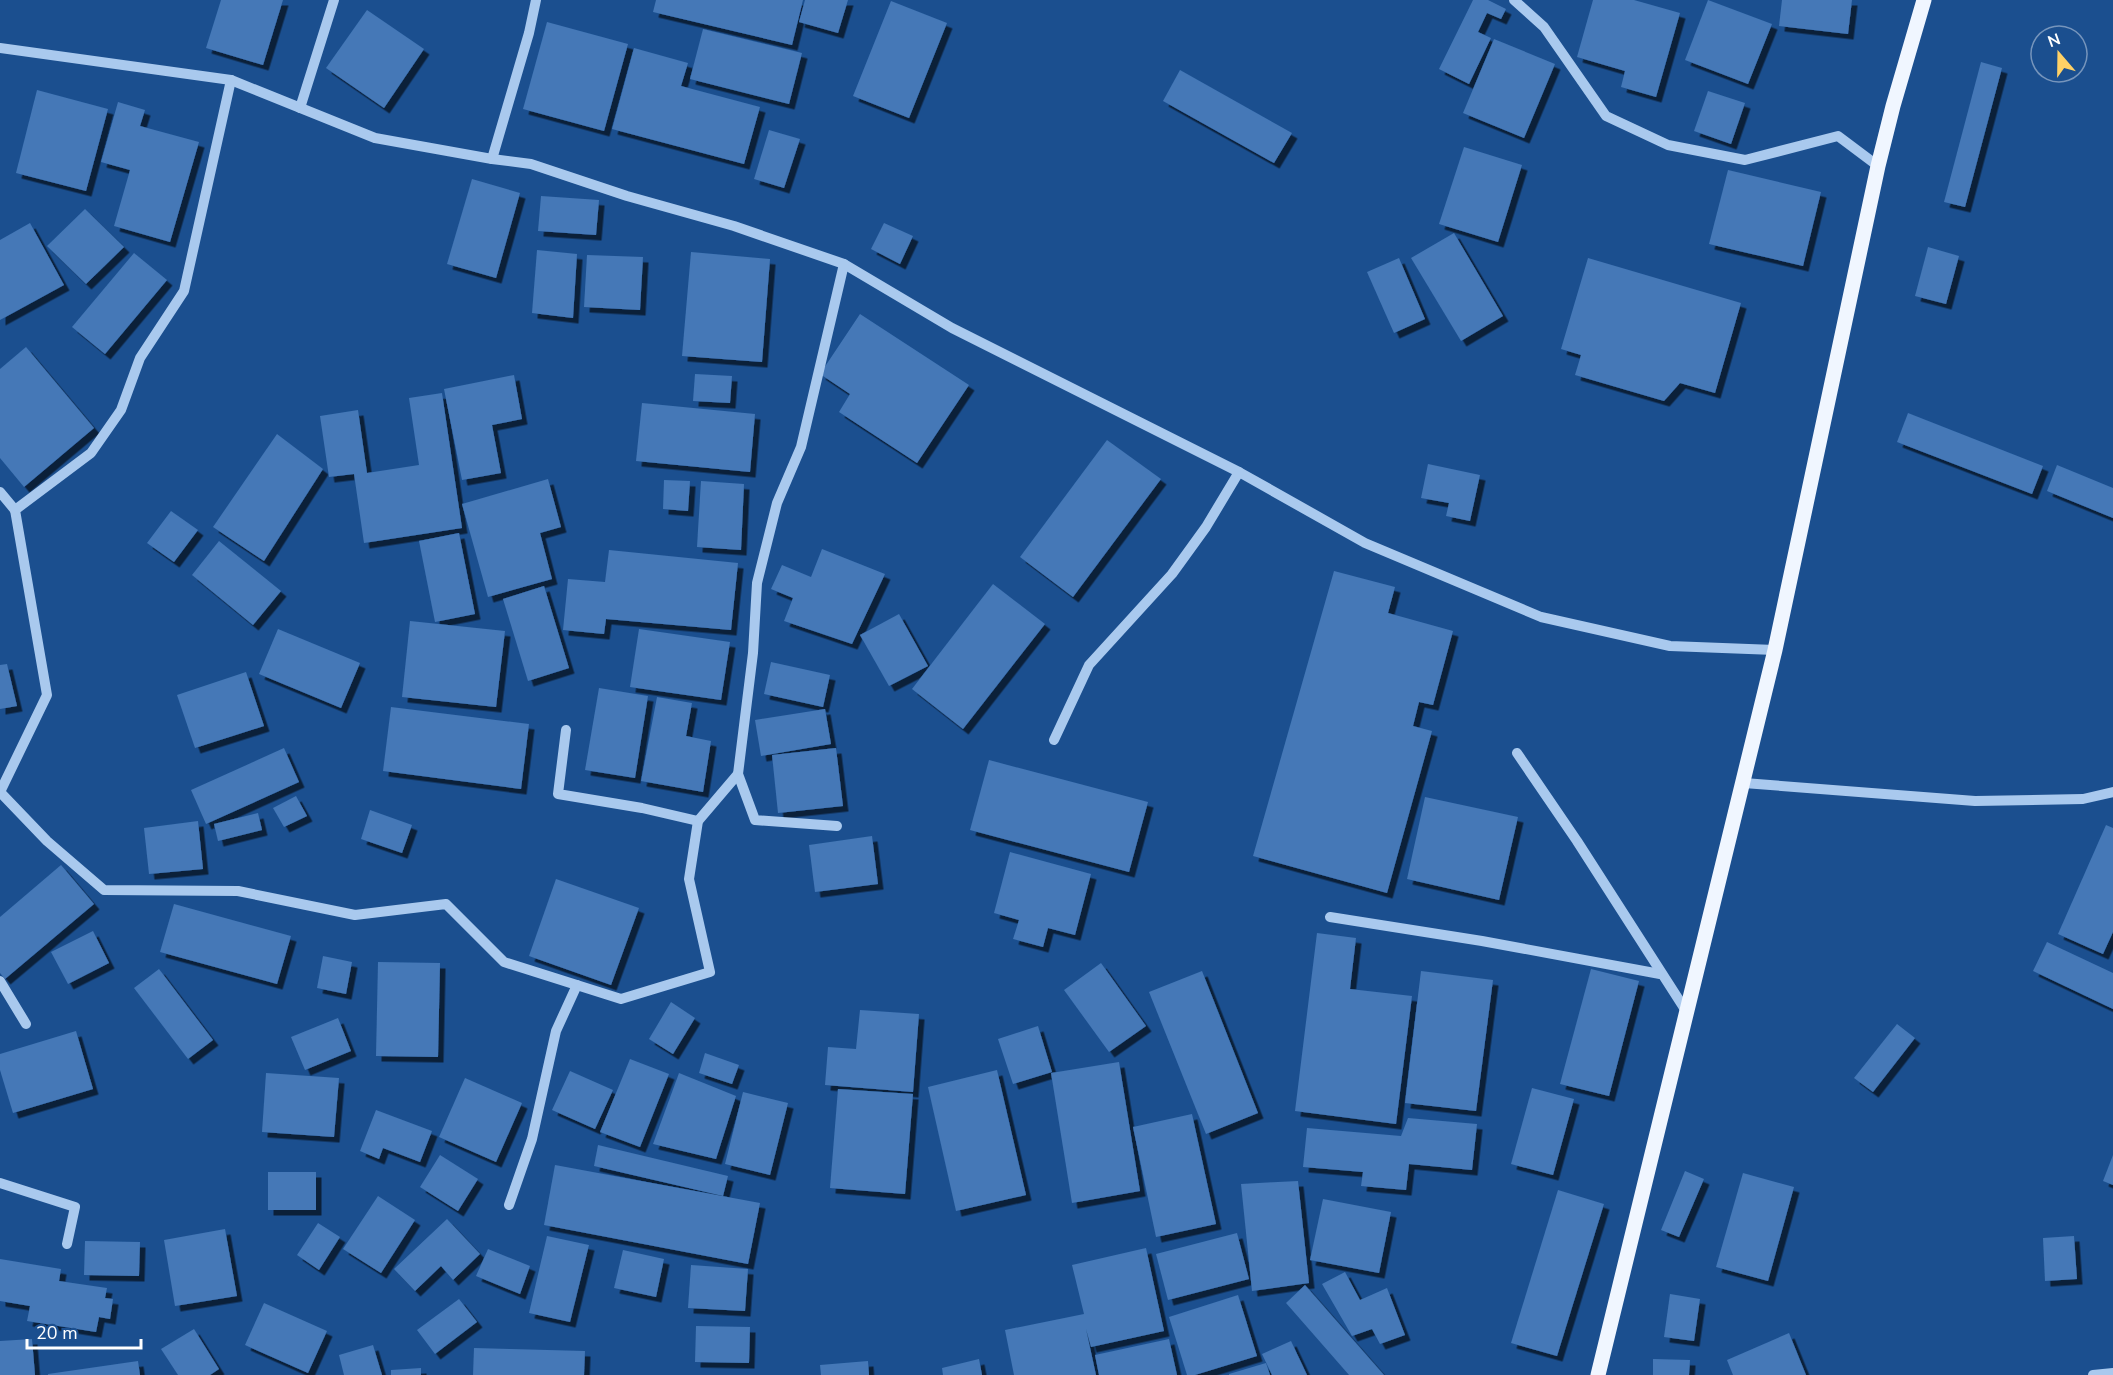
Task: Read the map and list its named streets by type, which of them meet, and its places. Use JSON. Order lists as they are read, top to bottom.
{
  "scale_bar": "20 m",
  "north": "top"
}
